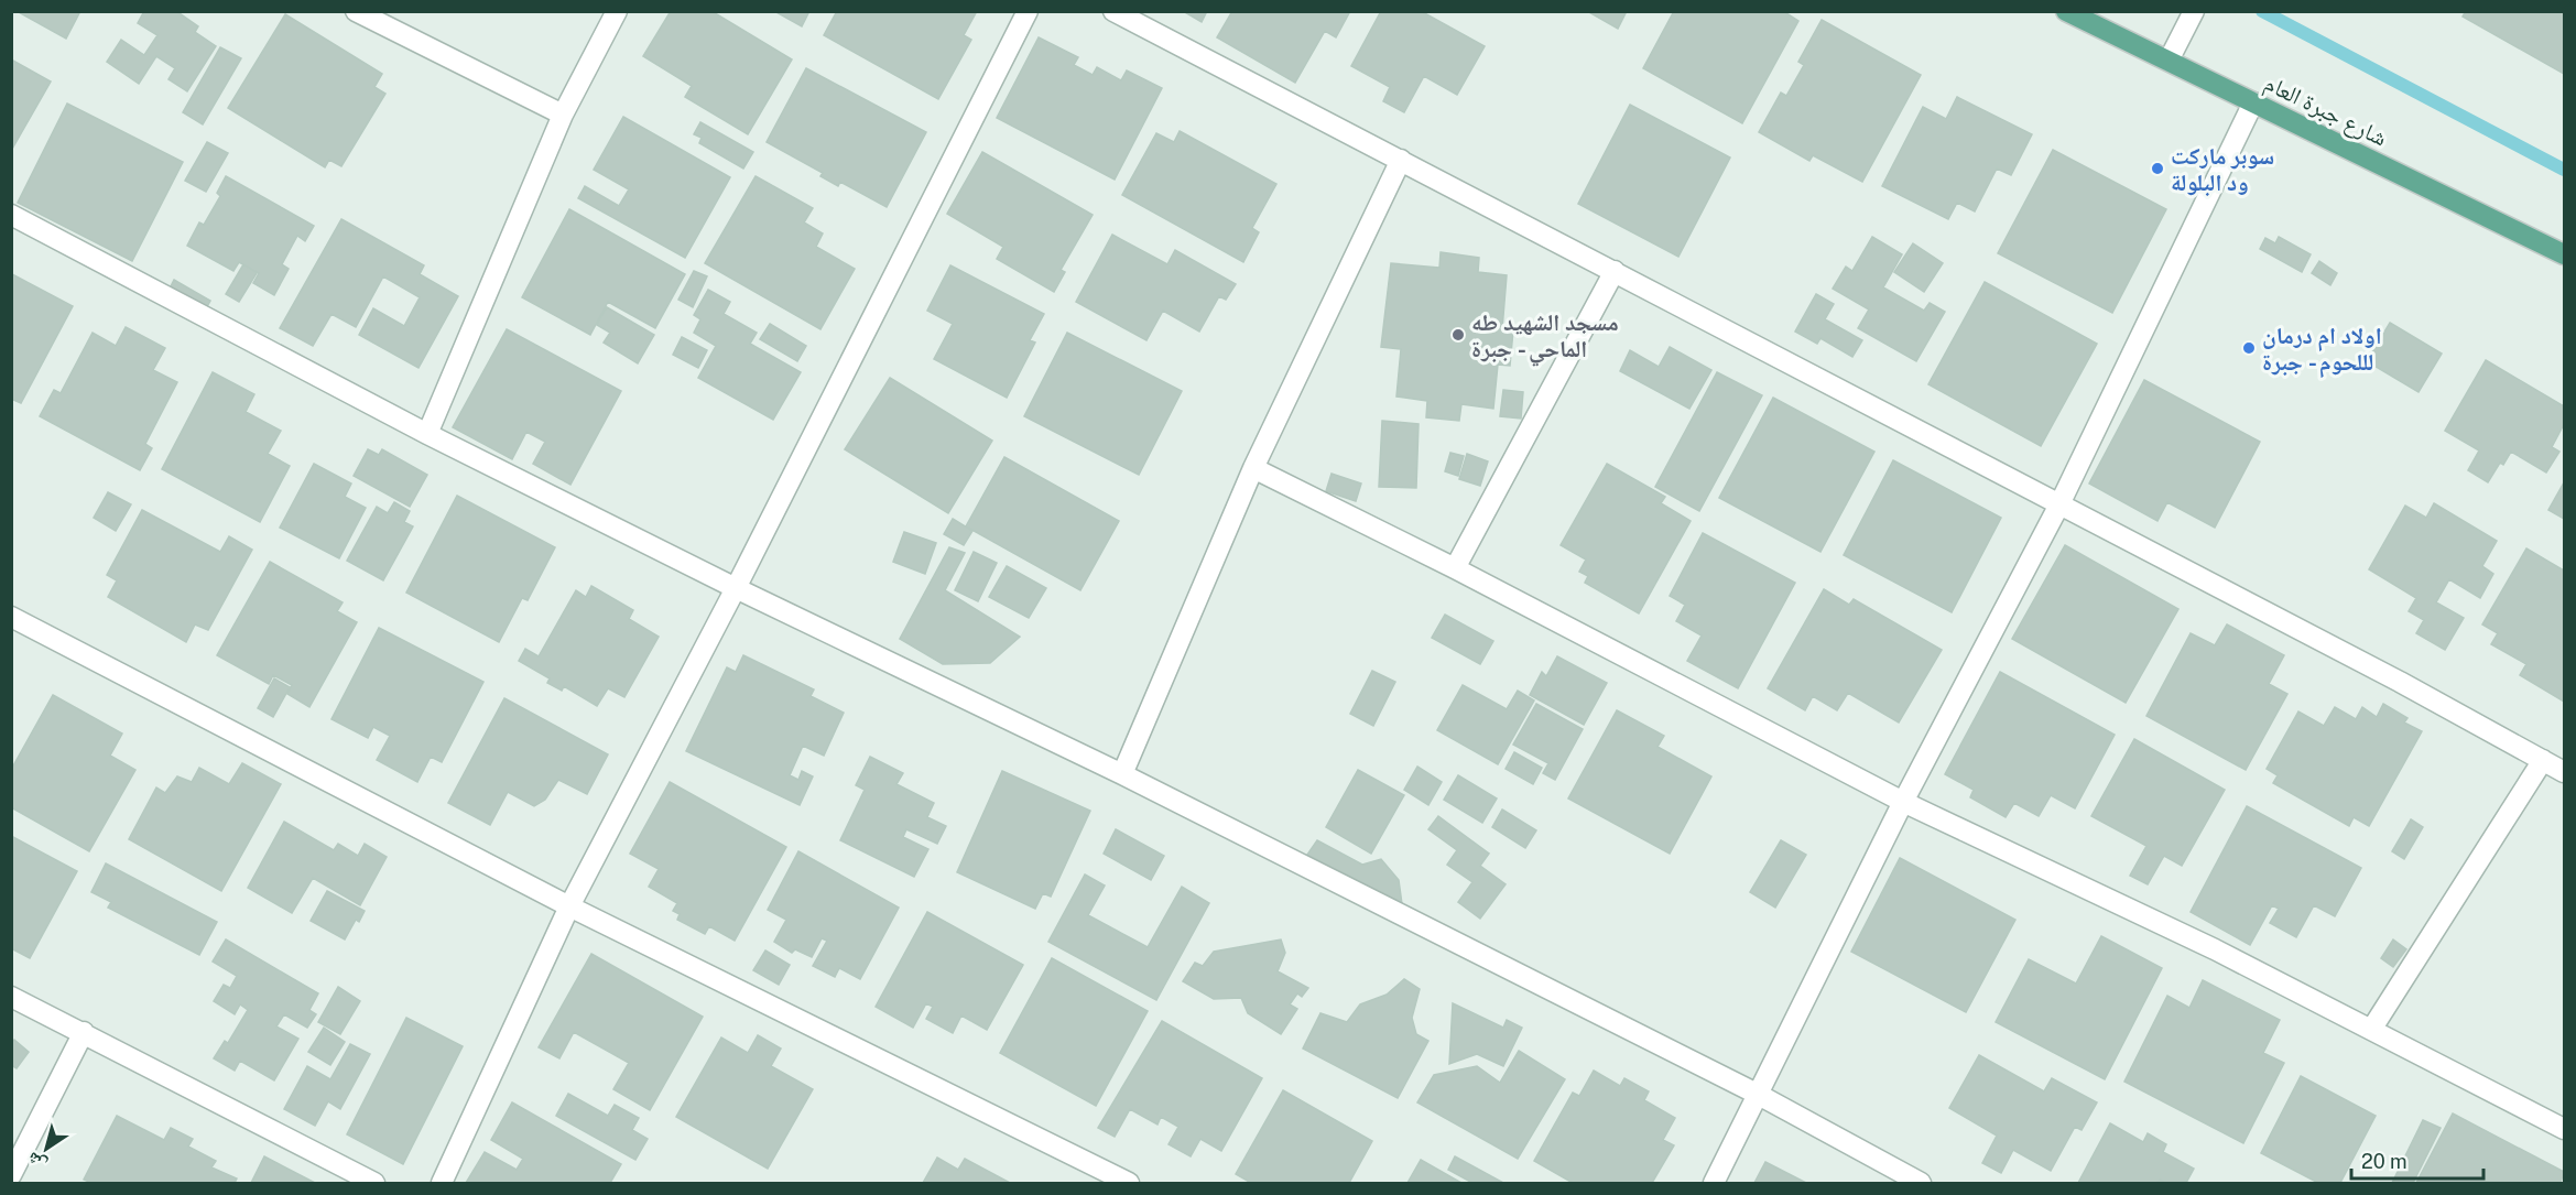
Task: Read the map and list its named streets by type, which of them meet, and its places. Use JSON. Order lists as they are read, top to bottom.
{
  "streets": {
    "main road": ["شارع جبرة العام"]
  },
  "places": ["سوبر ماركت ود البلولة", "مسجد الشهيد طه الماحي - جبرة", "اولاد ام درمان لللحوم - جبرة"],
  "scale_bar": "20 m",
  "north": "bottom left"
}
